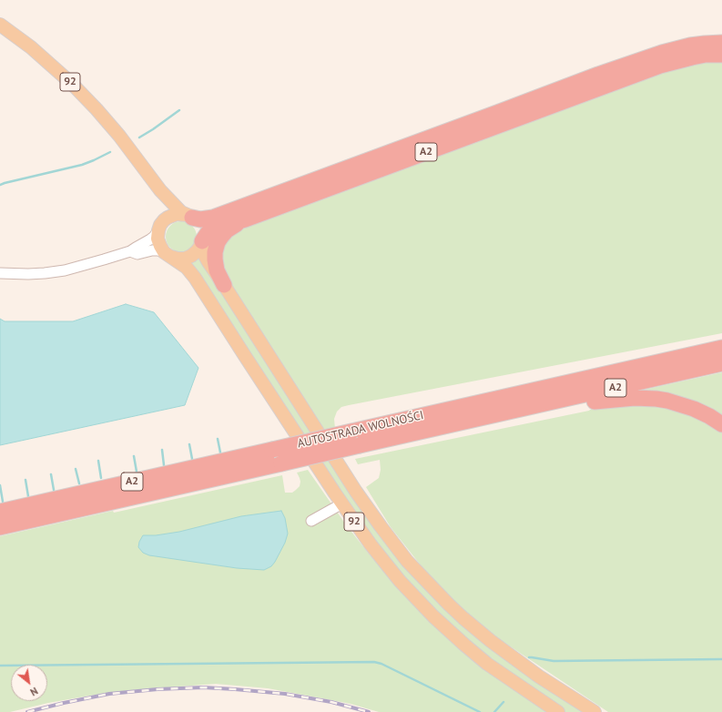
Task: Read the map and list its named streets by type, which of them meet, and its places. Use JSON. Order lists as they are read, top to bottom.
{
  "streets": {
    "highway": ["A2", "AUTOSTRADA WOLNOŚCI"],
    "main road": ["92"]
  },
  "crossings": [
    ["92", "A2"],
    ["A2", "AUTOSTRADA WOLNOŚCI"]
  ],
  "north": "bottom right"
}
